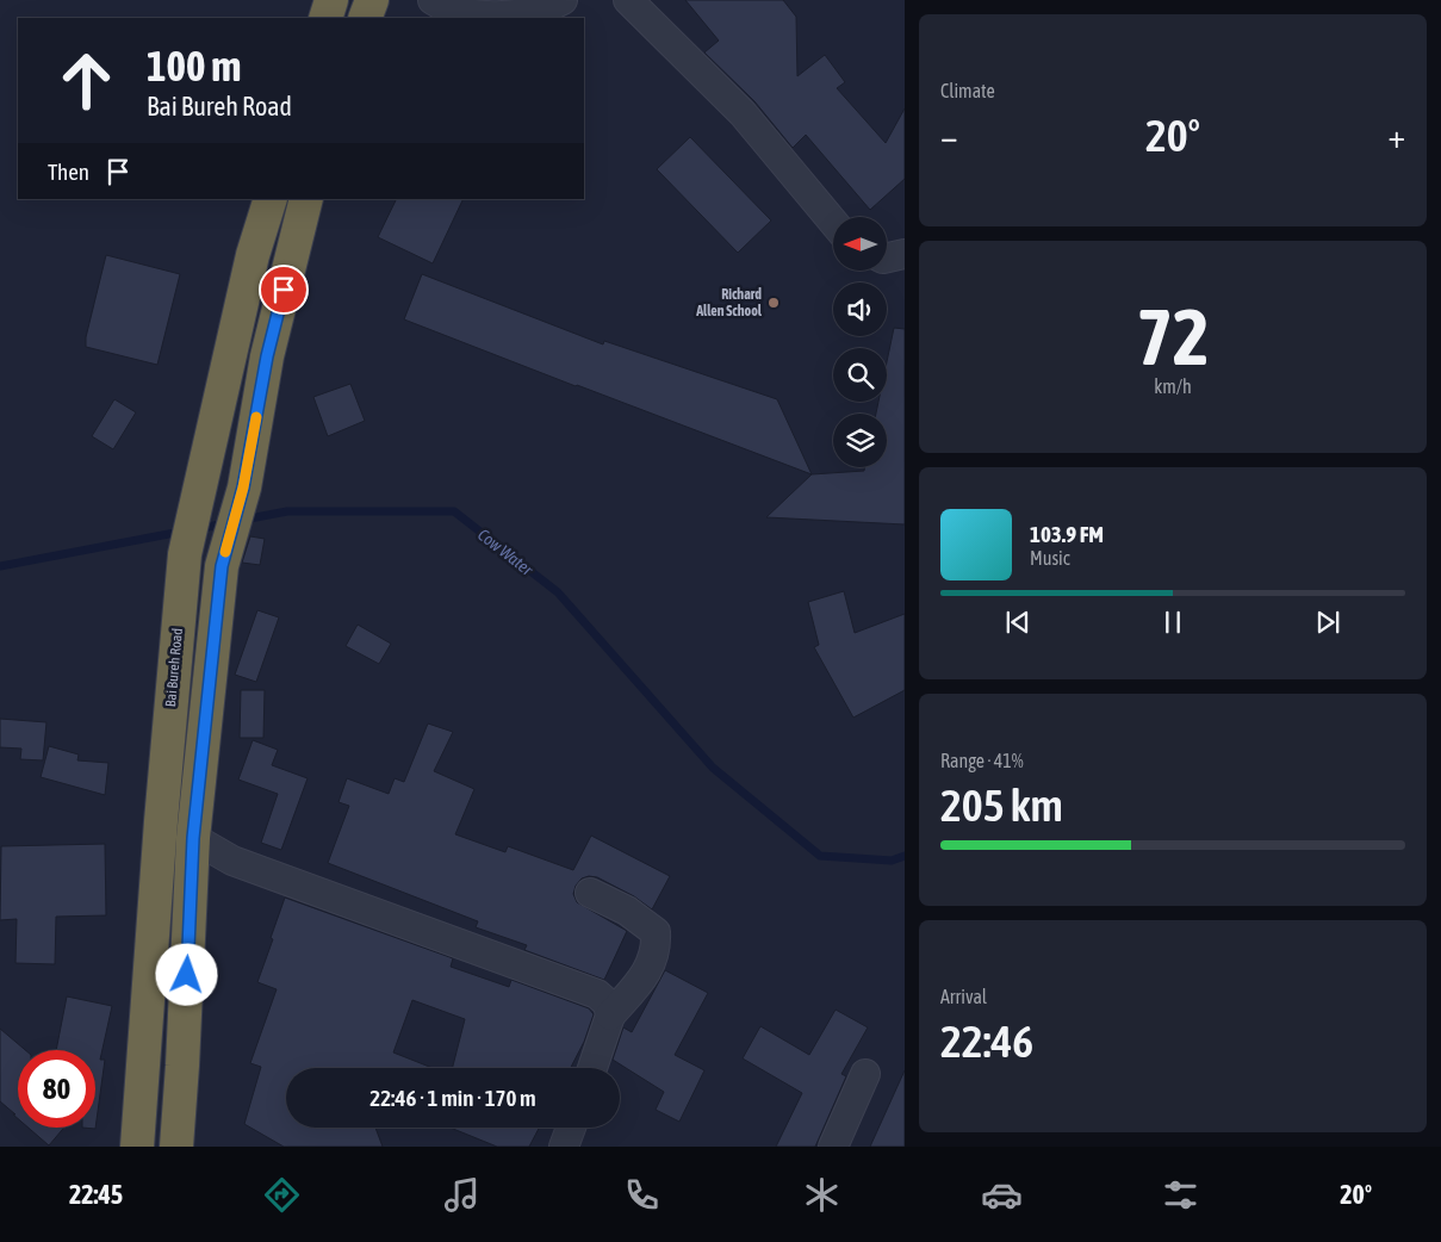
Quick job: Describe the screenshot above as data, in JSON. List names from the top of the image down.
{
  "streets": {
    "highway": ["Bai Bureh Road"]
  },
  "water": ["Cow Water"],
  "places": ["Richard Allen School"],
  "north": "left",
  "page": {
    "tile": [
      "Climate",
      ["72", "km/h"],
      ["Range · 41%", "205 km"],
      ["Arrival", "22:46"]
    ],
    "turn": ["100 m", "Bai Bureh Road"],
    "heat": ["−", "20°", "+"],
    "then": "Then",
    "song": ["103.9 FM", "Music"],
    "limit": "80",
    "trip": "22:46 · 1 min · 170 m",
    "tabs": ["22:45", "20°"]
  }
}
